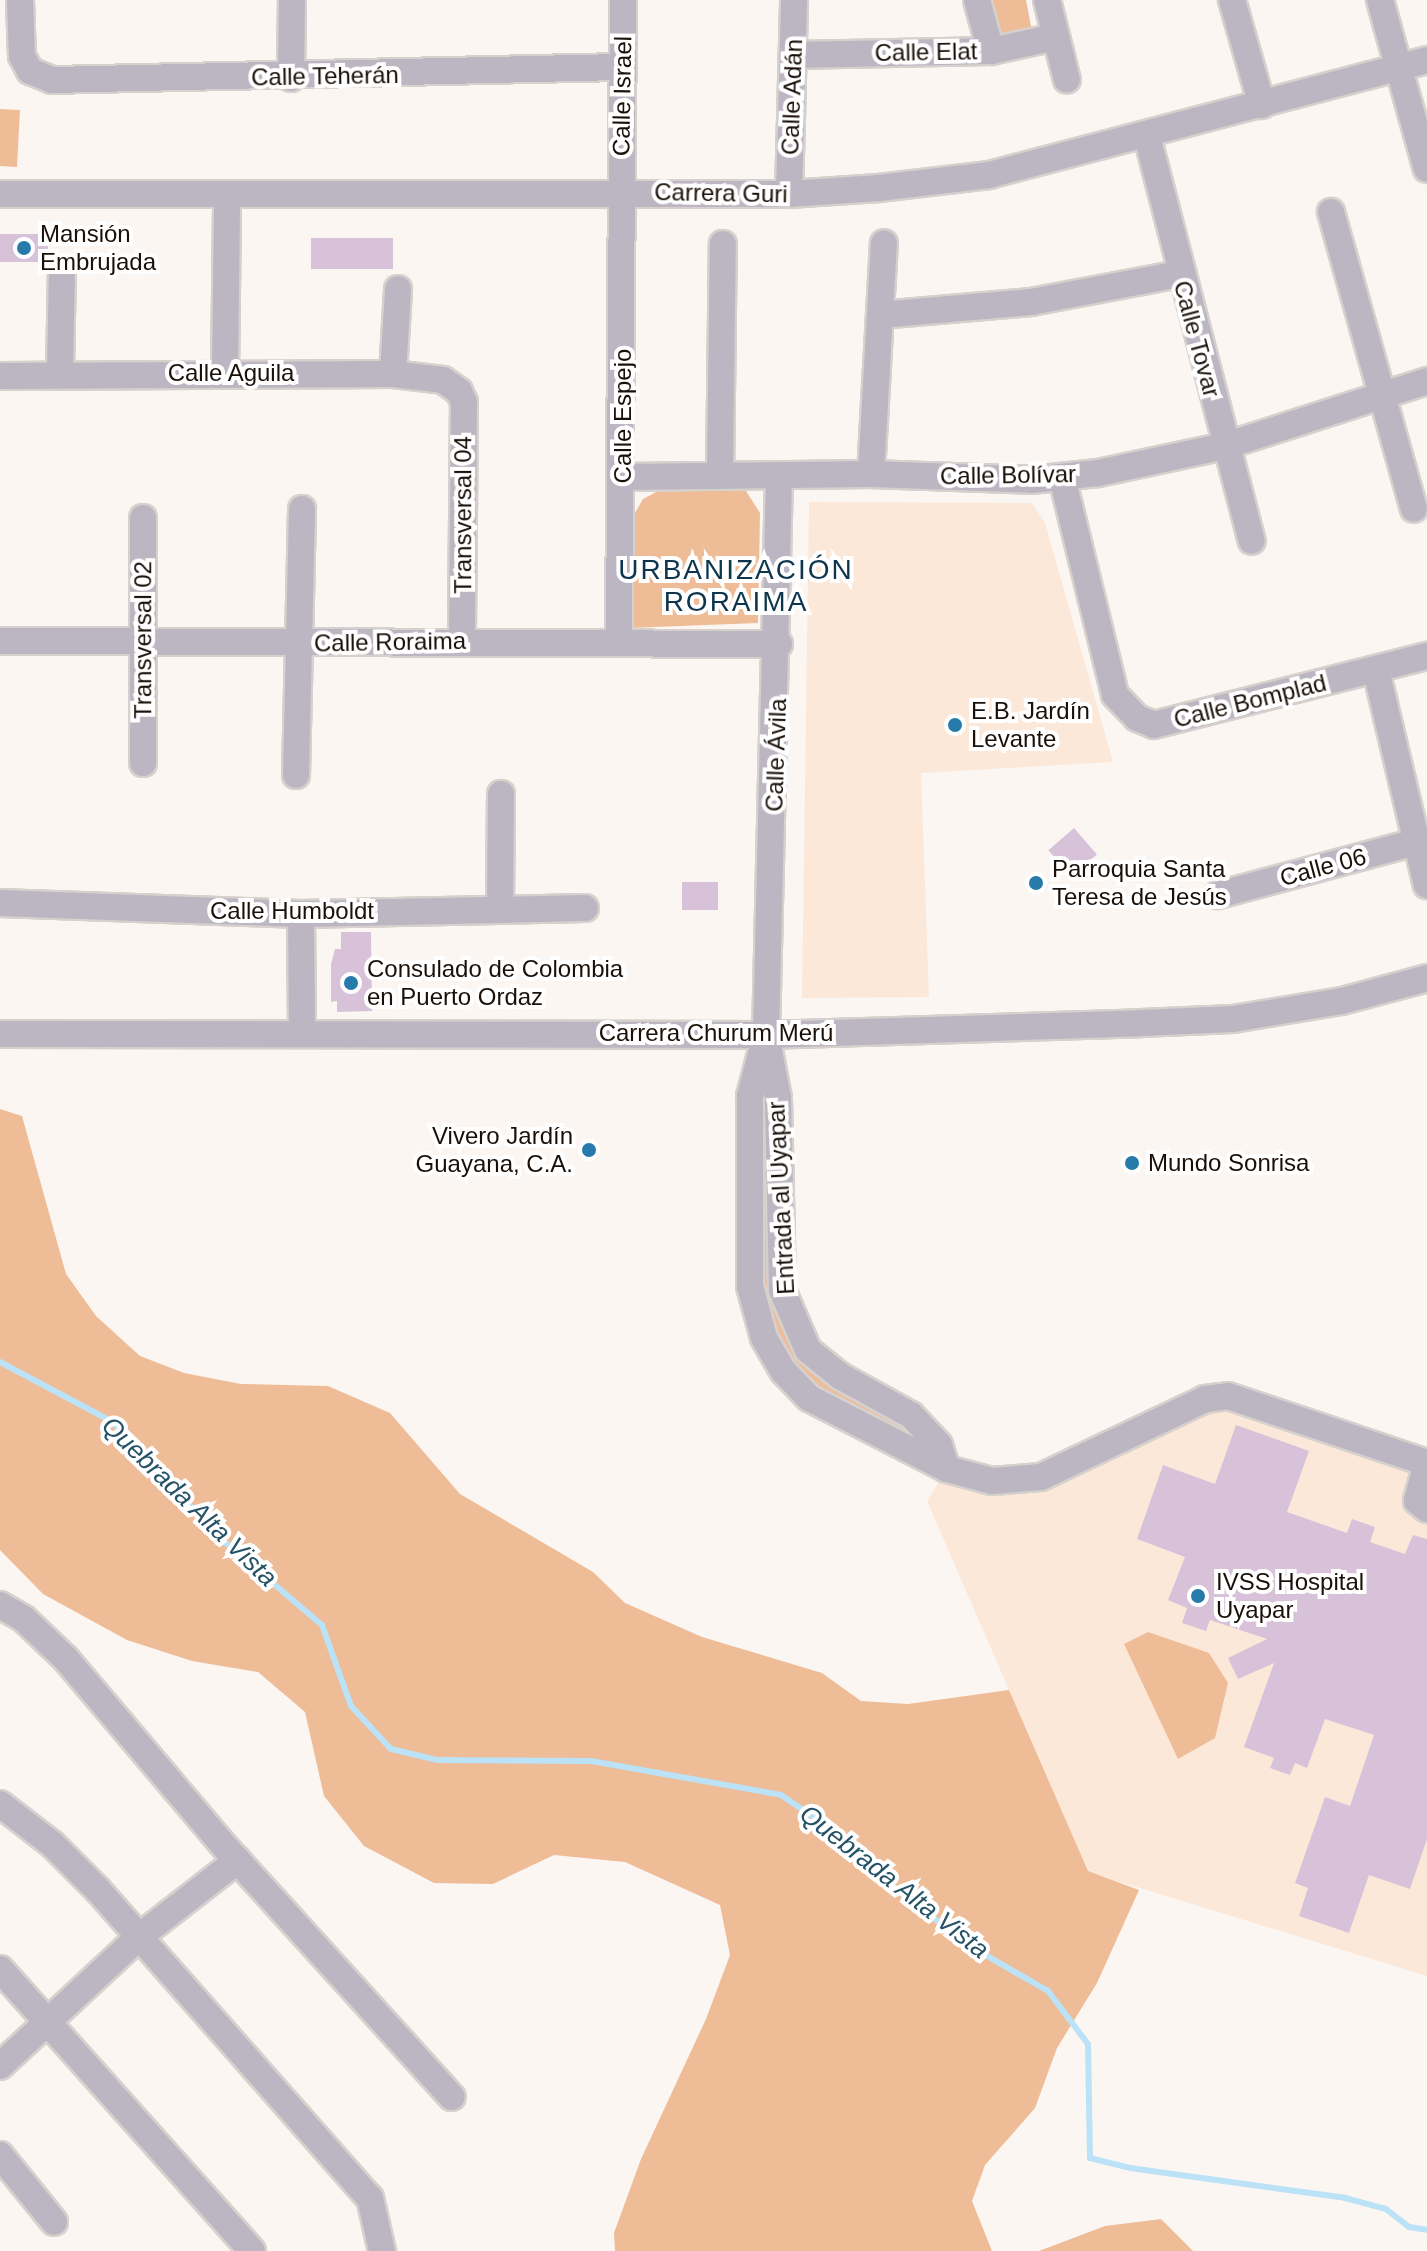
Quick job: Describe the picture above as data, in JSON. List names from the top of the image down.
{
  "streets": {
    "street": [
      "Calle Elat",
      "Calle Teherán",
      "Calle Israel",
      "Calle Adán",
      "Carrera Guri",
      "Calle Tovar",
      "Calle Aguila",
      "Calle Espejo",
      "Calle Bolívar",
      "Transversal 04",
      "Transversal 02",
      "Calle Roraima",
      "Calle Bomplad",
      "Calle Ávila",
      "Calle 06",
      "Calle Humboldt",
      "Carrera Churum Merú",
      "Entrada al Uyapar"
    ]
  },
  "crossings": [
    ["Calle Elat", "Calle Adán"],
    ["Calle Teherán", "Calle Israel"],
    ["Calle Israel", "Carrera Guri"],
    ["Calle Israel", "Calle Espejo"],
    ["Calle Adán", "Carrera Guri"],
    ["Carrera Guri", "Calle Tovar"],
    ["Carrera Guri", "Calle Espejo"],
    ["Calle Tovar", "Calle Bolívar"],
    ["Calle Aguila", "Transversal 04"],
    ["Calle Espejo", "Calle Bolívar"],
    ["Calle Espejo", "Calle Roraima"],
    ["Calle Bolívar", "Calle Bomplad"],
    ["Calle Bolívar", "Calle Ávila"],
    ["Transversal 04", "Calle Roraima"],
    ["Transversal 02", "Calle Roraima"],
    ["Calle Roraima", "Calle Ávila"],
    ["Calle Ávila", "Carrera Churum Merú"],
    ["Calle Ávila", "Entrada al Uyapar"],
    ["Carrera Churum Merú", "Entrada al Uyapar"]
  ],
  "districts": ["URBANIZACIÓN RORAIMA"],
  "water": ["Quebrada Alta Vista"],
  "places": [
    "Mansión Embrujada",
    "E.B. Jardín Levante",
    "Parroquia Santa Teresa de Jesús",
    "Consulado de Colombia en Puerto Ordaz",
    "Vivero Jardín Guayana, C.A.",
    "Mundo Sonrisa",
    "IVSS Hospital Uyapar"
  ]
}
